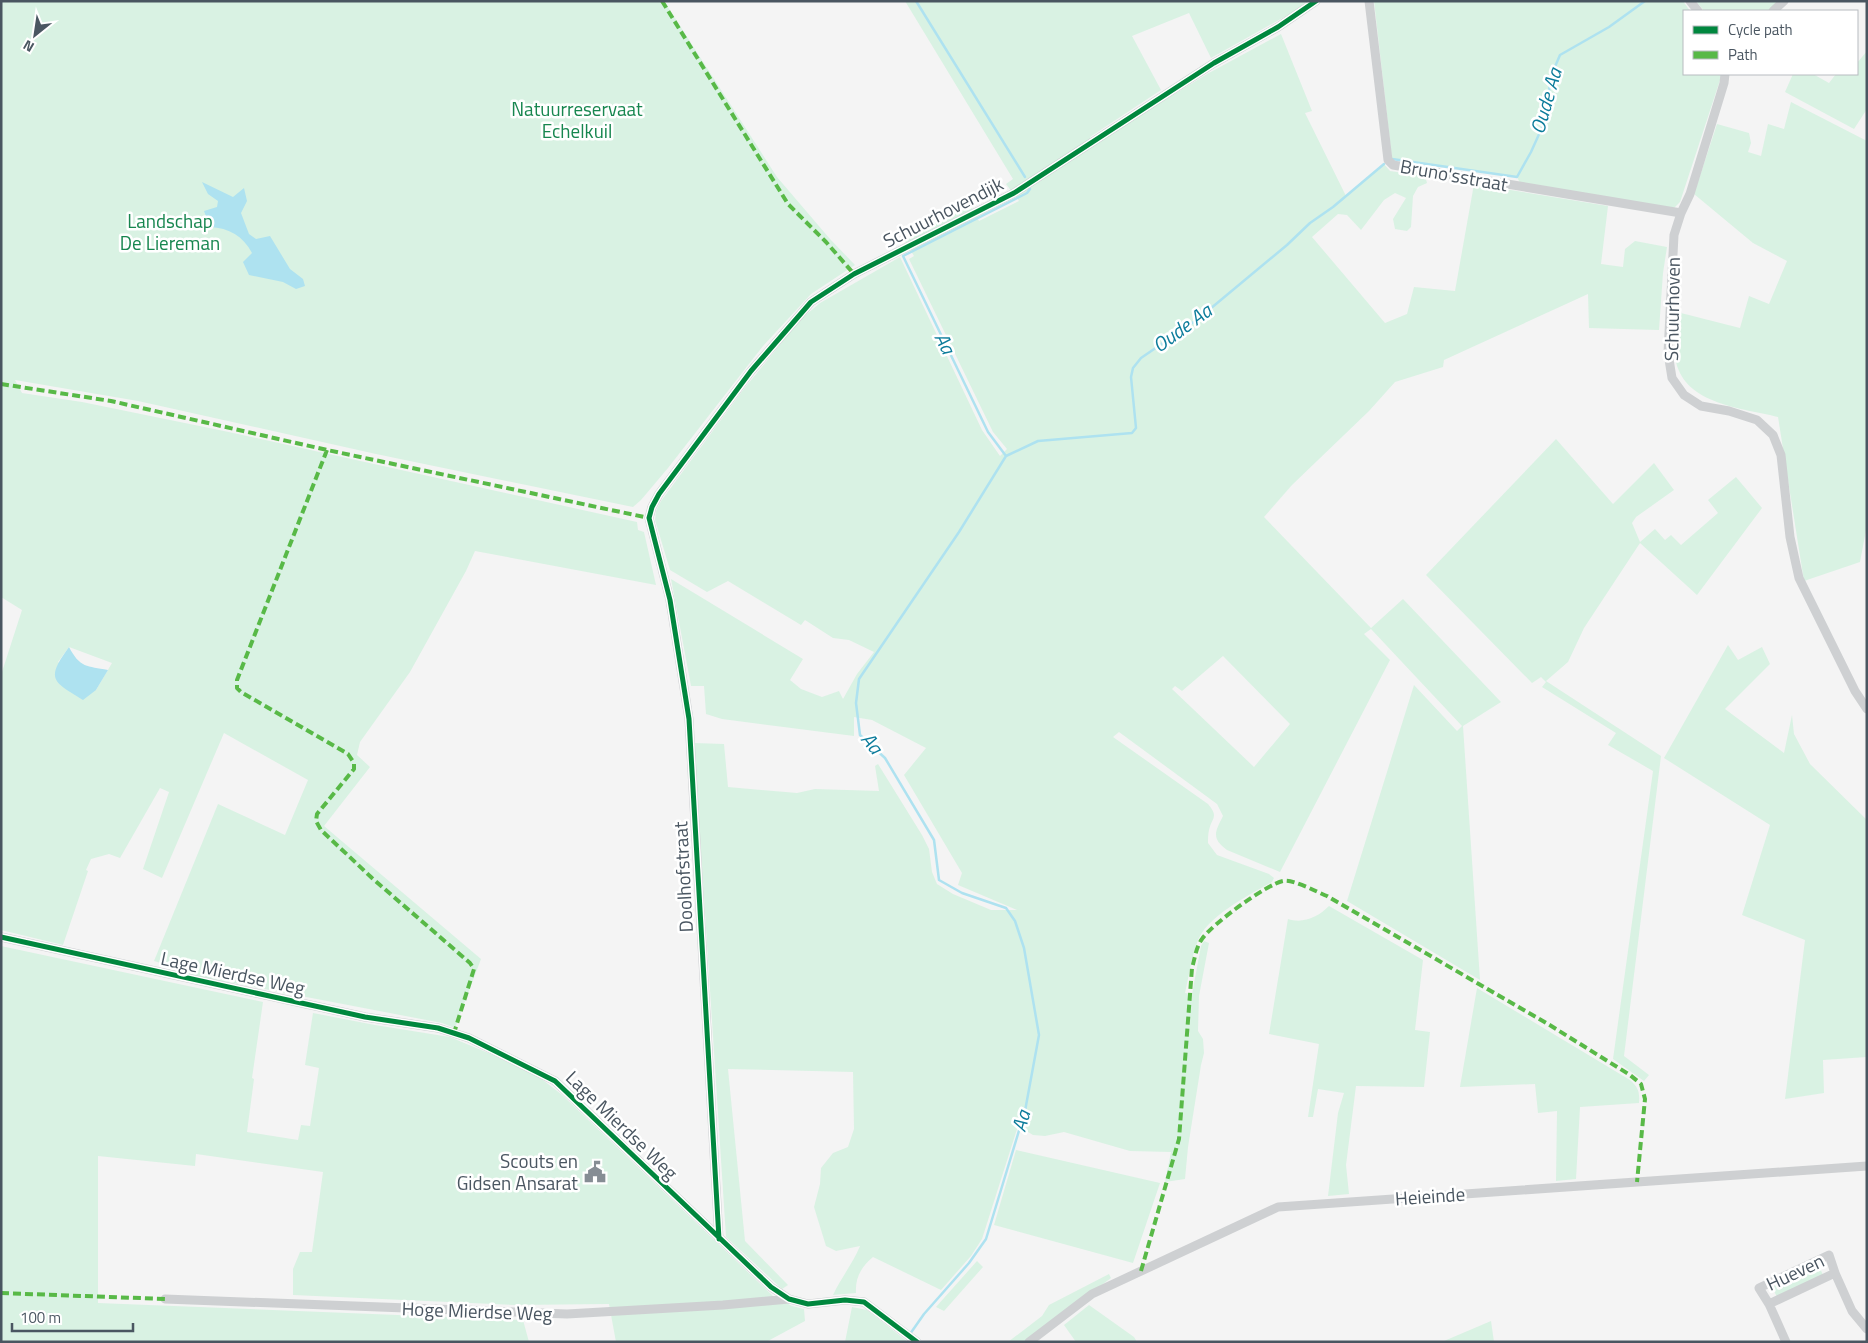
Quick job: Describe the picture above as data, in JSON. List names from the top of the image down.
{
  "streets": {
    "street": [
      "Bruno'sstraat",
      "Schuurhovendijk",
      "Schuurhoven",
      "Doolhofstraat",
      "Lage Mierdse Weg",
      "Heieinde",
      "Hueven",
      "Hoge Mierdse Weg"
    ]
  },
  "crossings": [
    ["Bruno'sstraat", "Schuurhoven"],
    ["Schuurhovendijk", "Doolhofstraat"],
    ["Doolhofstraat", "Lage Mierdse Weg"],
    ["Lage Mierdse Weg", "Hoge Mierdse Weg"]
  ],
  "water": ["Oude Aa", "Aa"],
  "parks": ["Natuurreservaat Echelkuil", "Landschap De Liereman"],
  "places": {
    "public building": ["Scouts en Gidsen Ansarat"]
  },
  "legend": ["Cycle path", "Path"],
  "scale_bar": "100 m",
  "north": "bottom left"
}
